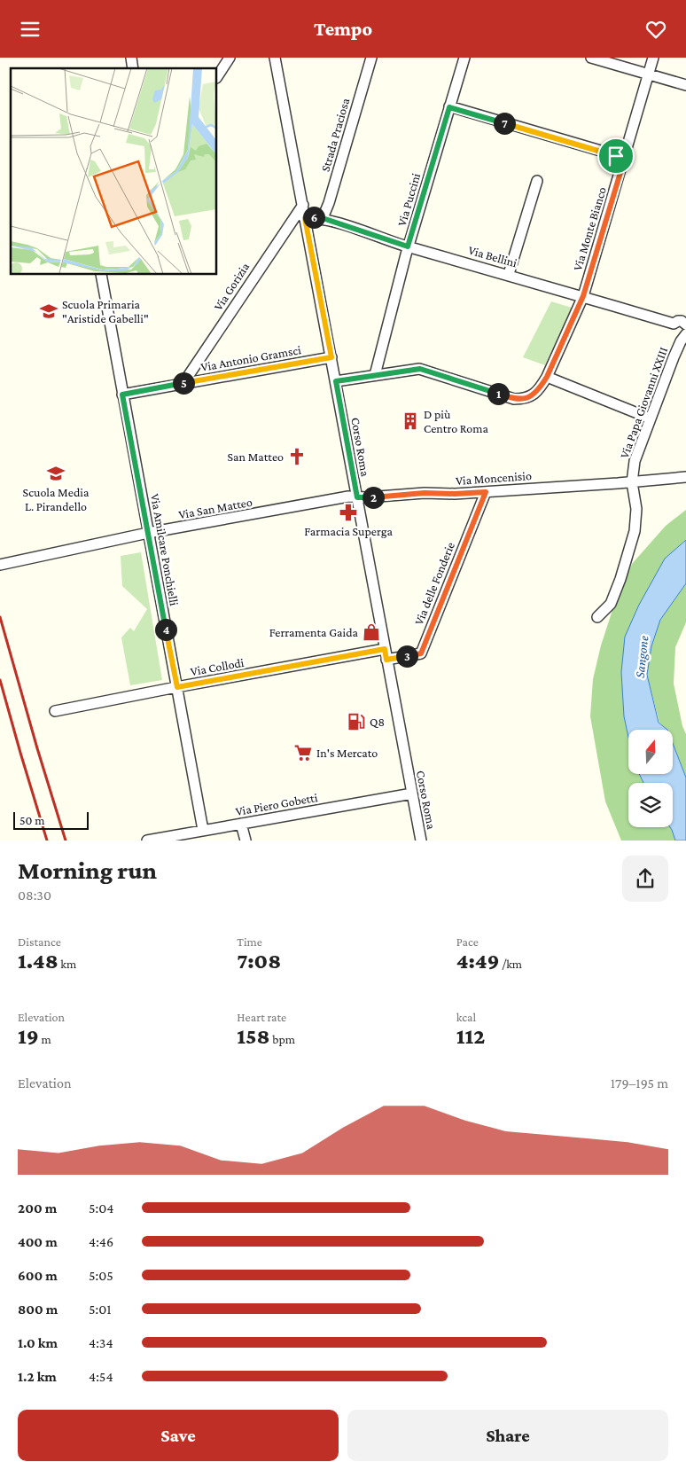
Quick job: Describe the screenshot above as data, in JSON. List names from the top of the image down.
{
  "streets": {
    "street": [
      "Strada Praciosa",
      "Via Puccini",
      "Via Monte Bianco",
      "Via Bellini",
      "Via Gorizia",
      "Via Antonio Gramsci",
      "Via Papa Giovanni XXIII",
      "Corso Roma",
      "Via Moncenisio",
      "Via San Matteo",
      "Via Amilcare Ponchielli",
      "Via delle Fonderie",
      "Via Collodi",
      "Via Piero Gobetti"
    ]
  },
  "crossings": [
    ["Strada Praciosa", "Via Bellini"],
    ["Via Puccini", "Via Monte Bianco"],
    ["Via Puccini", "Via Bellini"],
    ["Via Monte Bianco", "Via Bellini"],
    ["Via Monte Bianco", "Corso Roma"],
    ["Via Bellini", "Corso Roma"],
    ["Via Gorizia", "Via Antonio Gramsci"],
    ["Via Gorizia", "Corso Roma"],
    ["Via Antonio Gramsci", "Corso Roma"],
    ["Via Antonio Gramsci", "Via Amilcare Ponchielli"],
    ["Via Papa Giovanni XXIII", "Via Moncenisio"],
    ["Corso Roma", "Via Moncenisio"],
    ["Corso Roma", "Via San Matteo"],
    ["Corso Roma", "Via delle Fonderie"],
    ["Corso Roma", "Via Collodi"],
    ["Corso Roma", "Via Piero Gobetti"],
    ["Via Moncenisio", "Via San Matteo"],
    ["Via Moncenisio", "Via delle Fonderie"],
    ["Via San Matteo", "Via Amilcare Ponchielli"],
    ["Via Amilcare Ponchielli", "Via Collodi"],
    ["Via Amilcare Ponchielli", "Via Piero Gobetti"]
  ],
  "water": ["Sangone"],
  "places": {
    "school or university": ["Scuola Primaria \"Aristide Gabelli\"", "Scuola Media L. Pirandello"],
    "building": ["D più Centro Roma"],
    "church": ["San Matteo"],
    "pharmacy": ["Farmacia Superga"],
    "shop": ["Ferramenta Gaida"],
    "fuel station": ["Q8"],
    "supermarket": ["In's Mercato"]
  },
  "scale_bar": "50 m",
  "north": "top",
  "page": {
    "header": "Tempo",
    "pins": [
      "7",
      "6",
      "5",
      "1",
      "2",
      "4",
      "3"
    ],
    "scale": "50 m",
    "heading": ["Morning run", "08:30"],
    "stats": [
      ["Distance", "1.48 km"],
      ["Time", "7:08"],
      ["Pace", "4:49 /km"],
      ["Elevation", "19 m"],
      ["Heart rate", "158 bpm"],
      ["kcal", "112"]
    ],
    "chart": ["Elevation", "179–195 m"],
    "list": [
      {
        "name": "200 m",
        "note": "5:04"
      },
      {
        "name": "400 m",
        "note": "4:46"
      },
      {
        "name": "600 m",
        "note": "5:05"
      },
      {
        "name": "800 m",
        "note": "5:01"
      },
      {
        "name": "1.0 km",
        "note": "4:34"
      },
      {
        "name": "1.2 km",
        "note": "4:54"
      }
    ],
    "buttons": ["Save", "Share"]
  }
}
